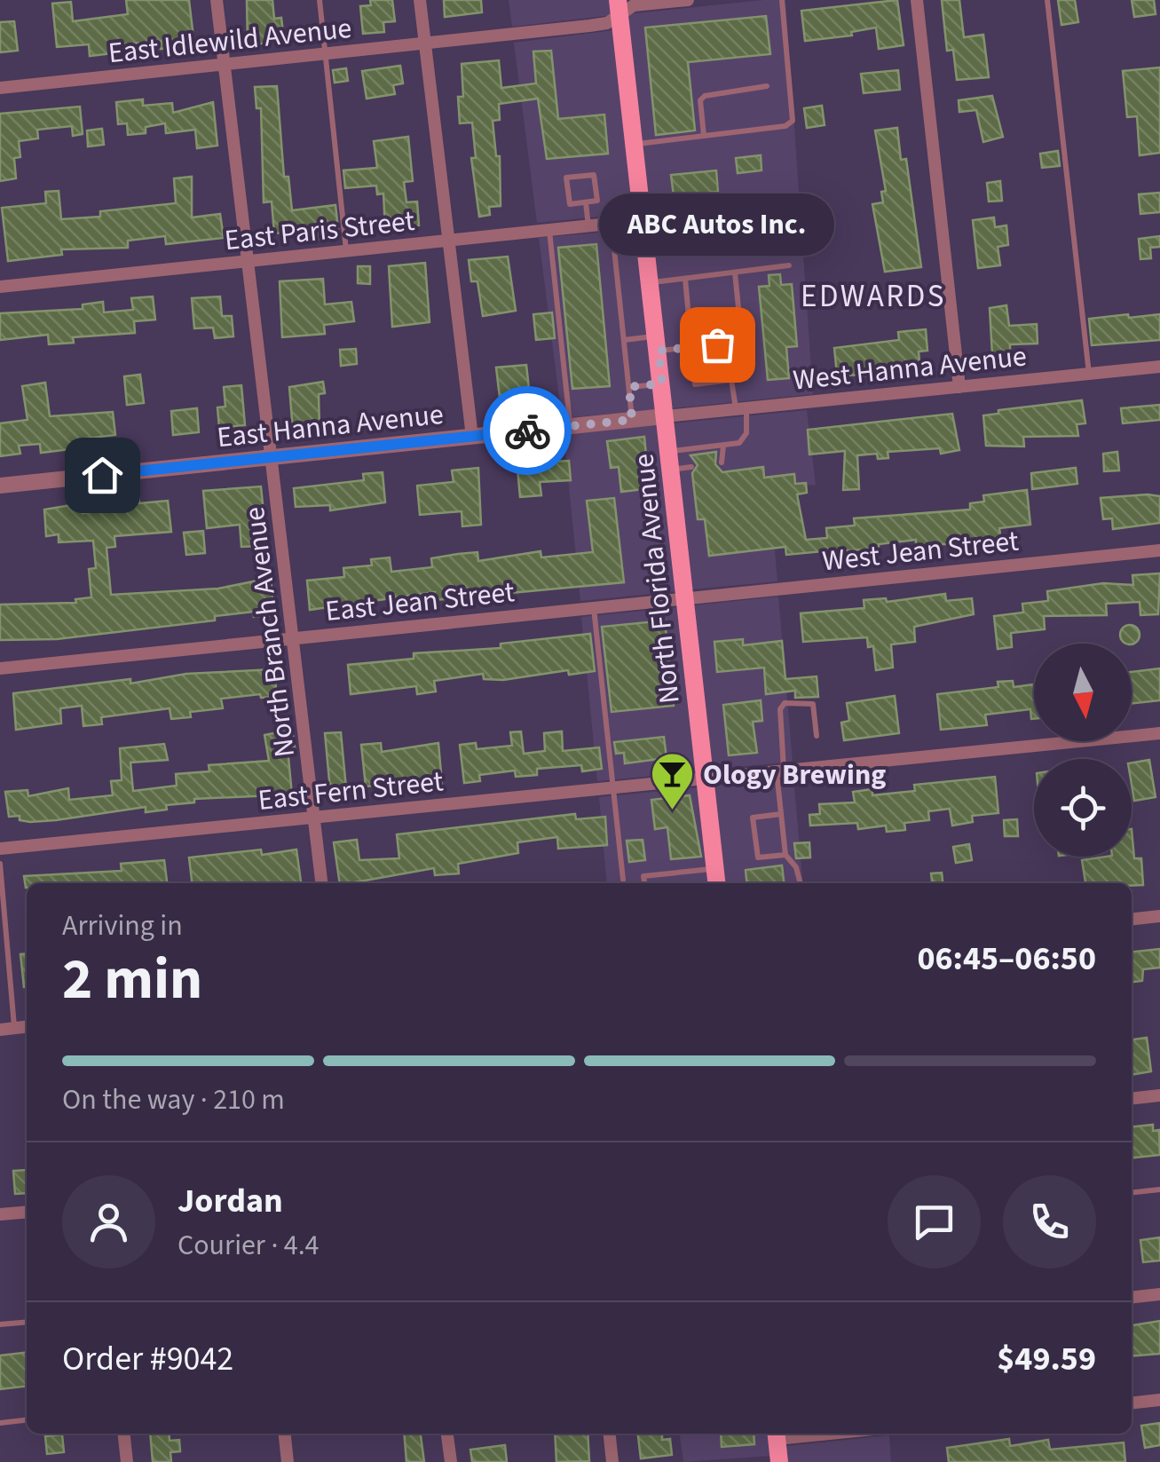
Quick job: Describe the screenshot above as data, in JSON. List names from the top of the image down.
{
  "streets": {
    "main road": ["North Florida Avenue"],
    "street": [
      "East Idlewild Avenue",
      "East Paris Street",
      "West Hanna Avenue",
      "East Hanna Avenue",
      "West Jean Street",
      "East Jean Street",
      "North Branch Avenue",
      "East Fern Street"
    ]
  },
  "crossings": [
    ["East Idlewild Avenue", "North Florida Avenue"],
    ["East Idlewild Avenue", "North Branch Avenue"],
    ["East Paris Street", "North Florida Avenue"],
    ["East Paris Street", "North Branch Avenue"],
    ["West Hanna Avenue", "East Hanna Avenue"],
    ["West Hanna Avenue", "North Florida Avenue"],
    ["East Hanna Avenue", "North Florida Avenue"],
    ["East Hanna Avenue", "North Branch Avenue"],
    ["West Jean Street", "North Florida Avenue"],
    ["West Jean Street", "East Jean Street"],
    ["North Florida Avenue", "East Jean Street"],
    ["North Florida Avenue", "East Fern Street"],
    ["East Jean Street", "North Branch Avenue"],
    ["North Branch Avenue", "East Fern Street"]
  ],
  "districts": ["EDWARDS"],
  "places": {
    "other": ["ABC Autos Inc."],
    "bar": ["Ology Brewing"]
  },
  "north": "bottom",
  "page": {
    "bubble": "ABC Autos Inc.",
    "heading": ["2 min", "Arriving in", "06:45–06:50"],
    "panel": [
      "Jordan",
      "Courier · 4.4",
      "Order #9042",
      "$49.59"
    ],
    "bar": "On the way · 210 m"
  }
}
